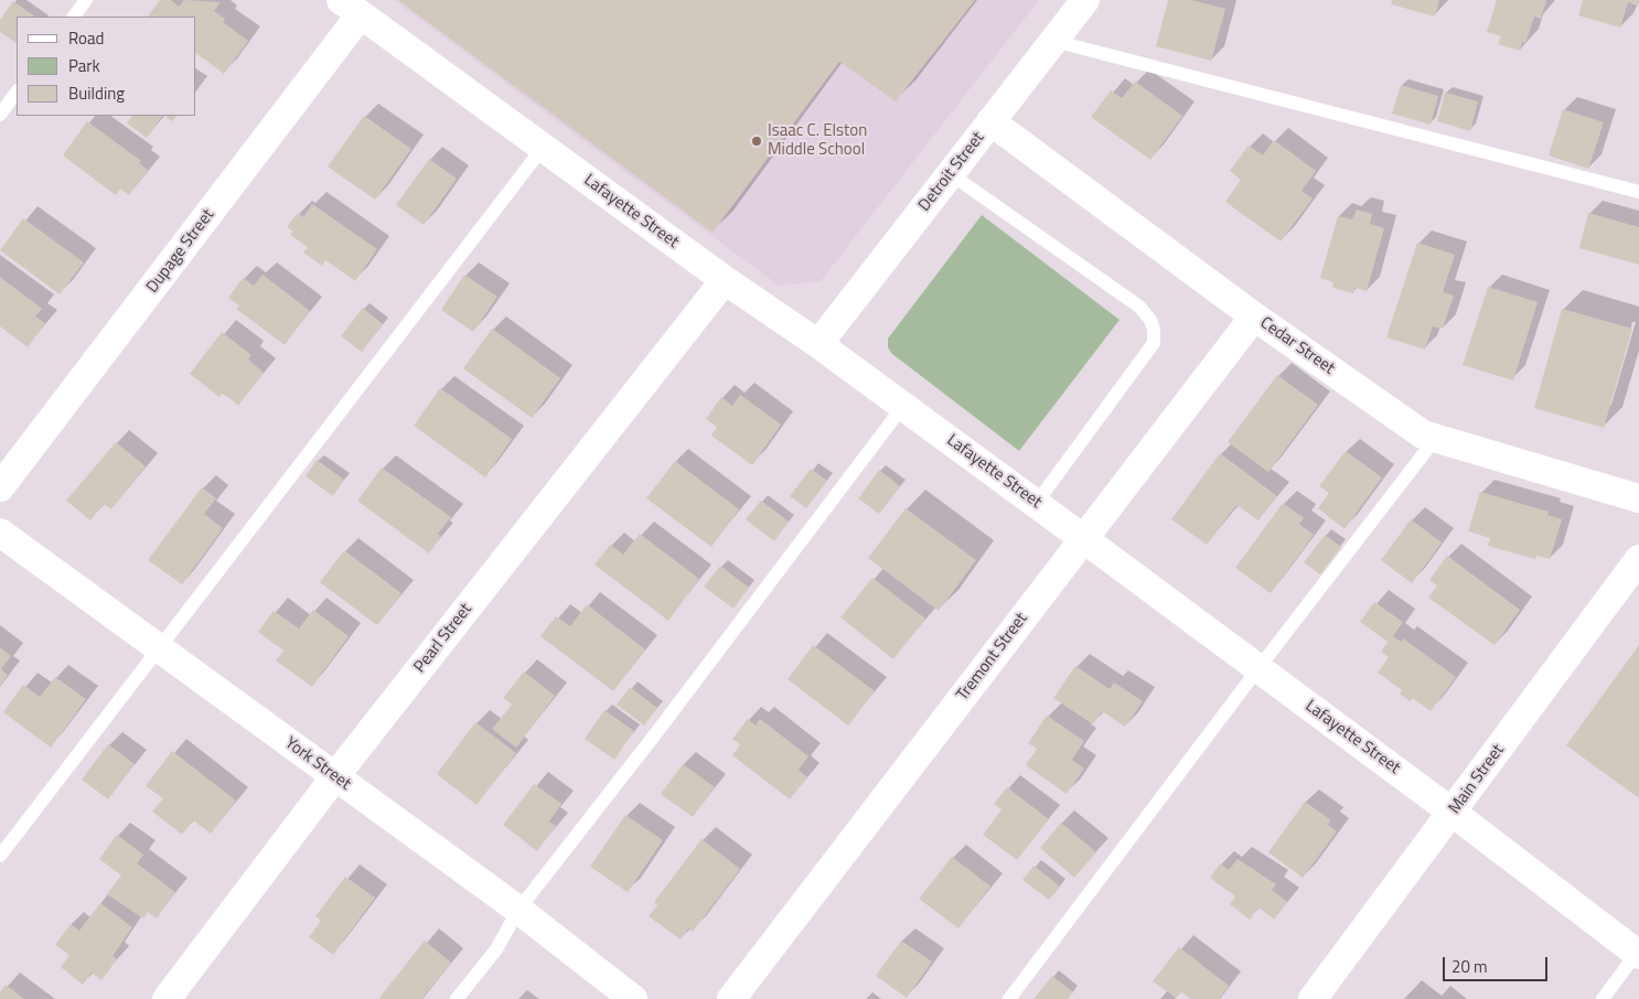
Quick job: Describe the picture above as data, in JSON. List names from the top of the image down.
{
  "streets": {
    "street": [
      "Detroit Street",
      "Lafayette Street",
      "Dupage Street",
      "Cedar Street",
      "Pearl Street",
      "Tremont Street",
      "York Street",
      "Main Street"
    ]
  },
  "crossings": [
    ["Detroit Street", "Lafayette Street"],
    ["Detroit Street", "Cedar Street"],
    ["Lafayette Street", "Dupage Street"],
    ["Lafayette Street", "Pearl Street"],
    ["Lafayette Street", "Tremont Street"],
    ["Lafayette Street", "Main Street"],
    ["Cedar Street", "Tremont Street"],
    ["Pearl Street", "York Street"]
  ],
  "places": ["Isaac C. Elston Middle School"],
  "legend": ["Road", "Park", "Building"],
  "scale_bar": "20 m"
}
